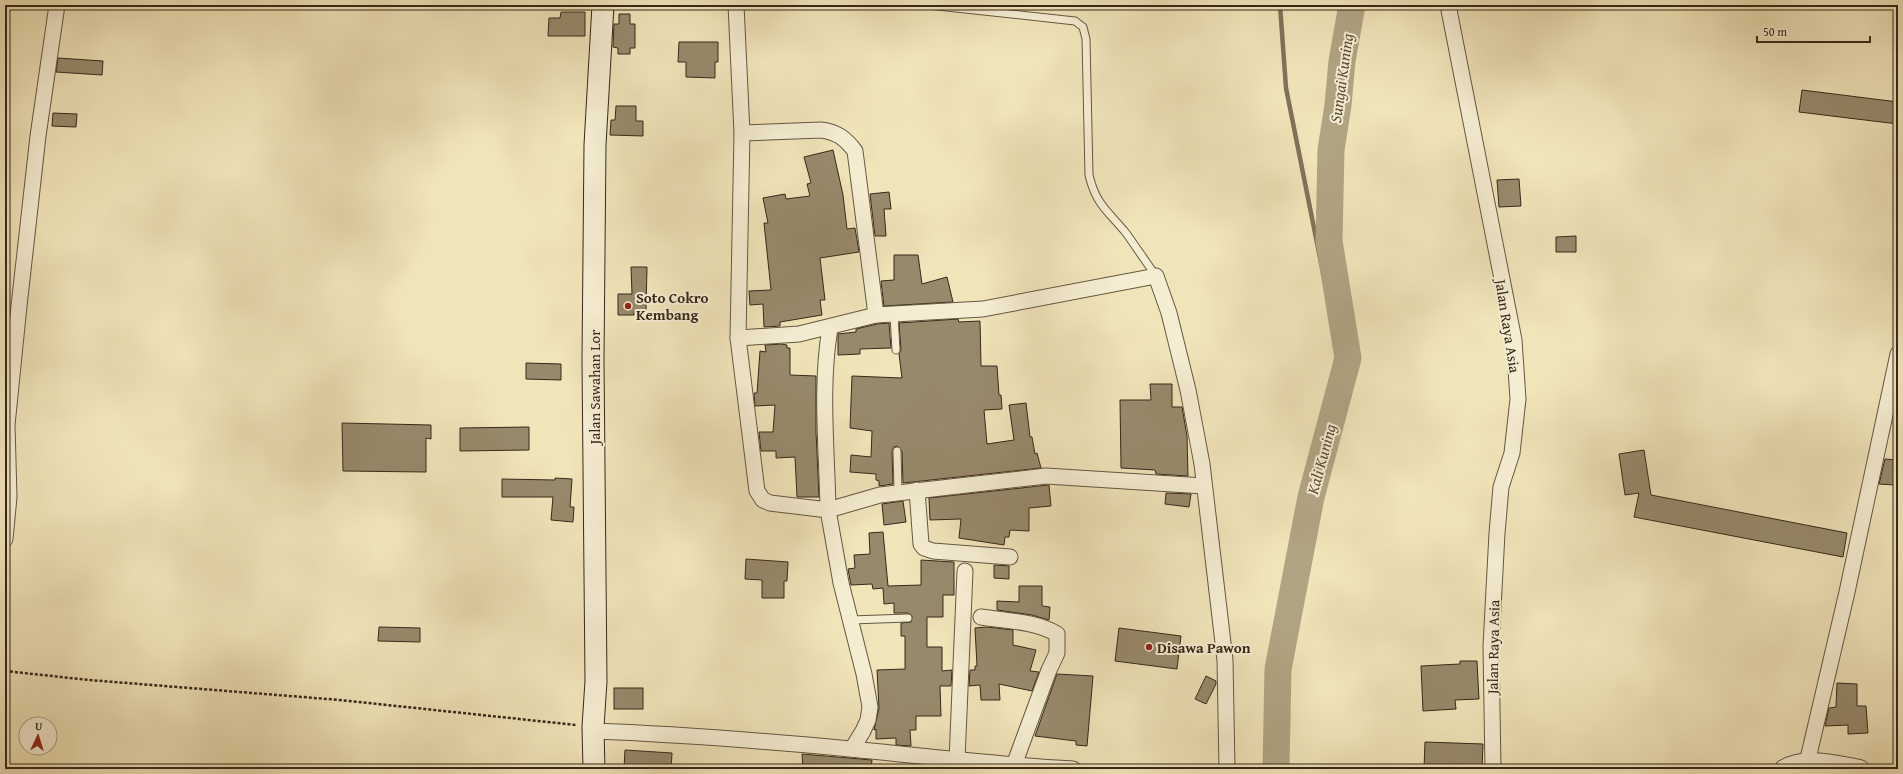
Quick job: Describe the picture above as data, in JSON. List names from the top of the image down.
{
  "streets": {
    "main road": ["Jalan Sawahan Lor"],
    "street": ["Jalan Raya Asia"]
  },
  "water": ["Sungai Kuning", "Kali Kuning"],
  "places": ["Soto Cokro Kembang", "Disawa Pawon"],
  "scale_bar": "50 m",
  "north": "top"
}
